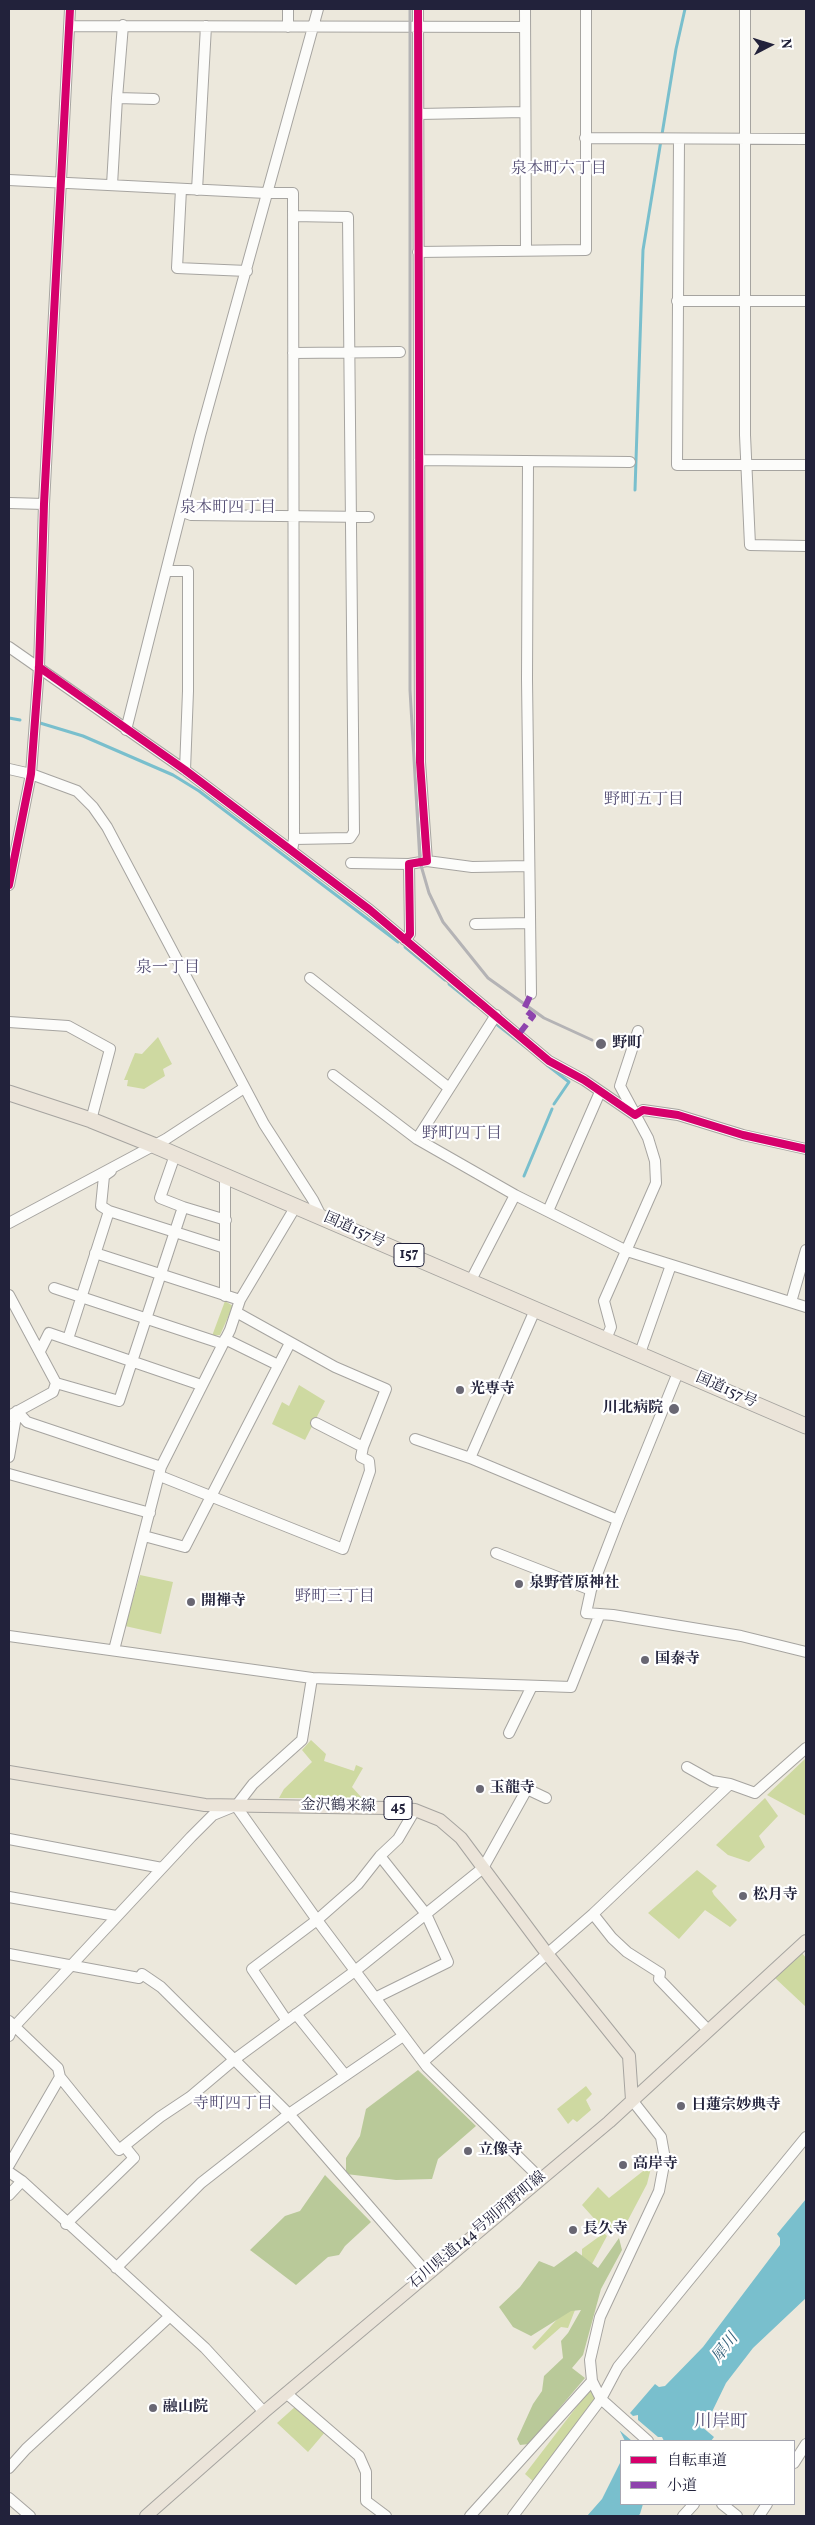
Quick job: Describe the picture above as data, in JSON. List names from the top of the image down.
{
  "streets": {
    "highway": ["国道157号", "157"],
    "main road": ["金沢鶴来線", "45", "石川県道144号別所野町線"]
  },
  "crossings": [
    ["金沢鶴来線", "石川県道144号別所野町線"]
  ],
  "districts": [
    "泉本町六丁目",
    "泉本町四丁目",
    "野町五丁目",
    "泉一丁目",
    "野町四丁目",
    "野町三丁目",
    "寺町四丁目",
    "川岸町"
  ],
  "water": ["犀川"],
  "places": [
    "野町",
    "光専寺",
    "川北病院",
    "泉野菅原神社",
    "開禅寺",
    "国泰寺",
    "玉龍寺",
    "松月寺",
    "日蓮宗妙典寺",
    "立像寺",
    "高岸寺",
    "長久寺",
    "融山院"
  ],
  "legend": ["自転車道", "小道"],
  "north": "right"
}
